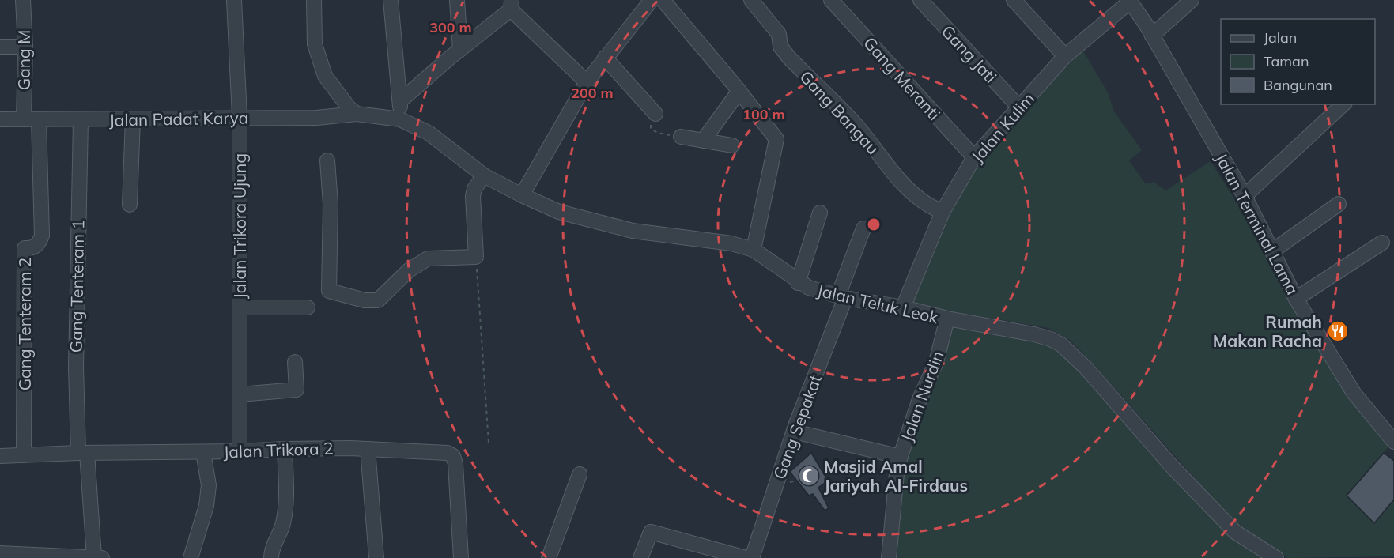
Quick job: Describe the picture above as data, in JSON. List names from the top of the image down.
{
  "streets": {
    "street": [
      "Gang Jati",
      "Gang M",
      "Gang Meranti",
      "Gang Bangau",
      "Jalan Padat Karya",
      "Jalan Kulim",
      "Jalan Terminal Lama",
      "Jalan Trikora Ujung",
      "Gang Tenteram 1",
      "Jalan Teluk Leok",
      "Gang Tenteram 2",
      "Jalan Nurdin",
      "Gang Sepakat",
      "Jalan Trikora 2"
    ]
  },
  "crossings": [
    ["Gang Jati", "Jalan Kulim"],
    ["Gang M", "Jalan Padat Karya"],
    ["Gang Meranti", "Jalan Kulim"],
    ["Gang Bangau", "Jalan Kulim"],
    ["Jalan Padat Karya", "Jalan Trikora Ujung"],
    ["Jalan Padat Karya", "Gang Tenteram 1"],
    ["Jalan Padat Karya", "Jalan Teluk Leok"],
    ["Jalan Padat Karya", "Gang Tenteram 2"],
    ["Jalan Kulim", "Jalan Terminal Lama"],
    ["Jalan Kulim", "Jalan Teluk Leok"],
    ["Jalan Trikora Ujung", "Jalan Trikora 2"],
    ["Gang Tenteram 1", "Jalan Trikora 2"],
    ["Jalan Teluk Leok", "Jalan Nurdin"],
    ["Jalan Teluk Leok", "Gang Sepakat"],
    ["Gang Tenteram 2", "Jalan Trikora 2"]
  ],
  "places": {
    "restaurant": ["Rumah Makan Racha"],
    "mosque": ["Masjid Amal Jariyah Al-Firdaus"]
  },
  "legend": ["Jalan", "Taman", "Bangunan"],
  "rings": ["300 m", "200 m", "100 m"]
}
